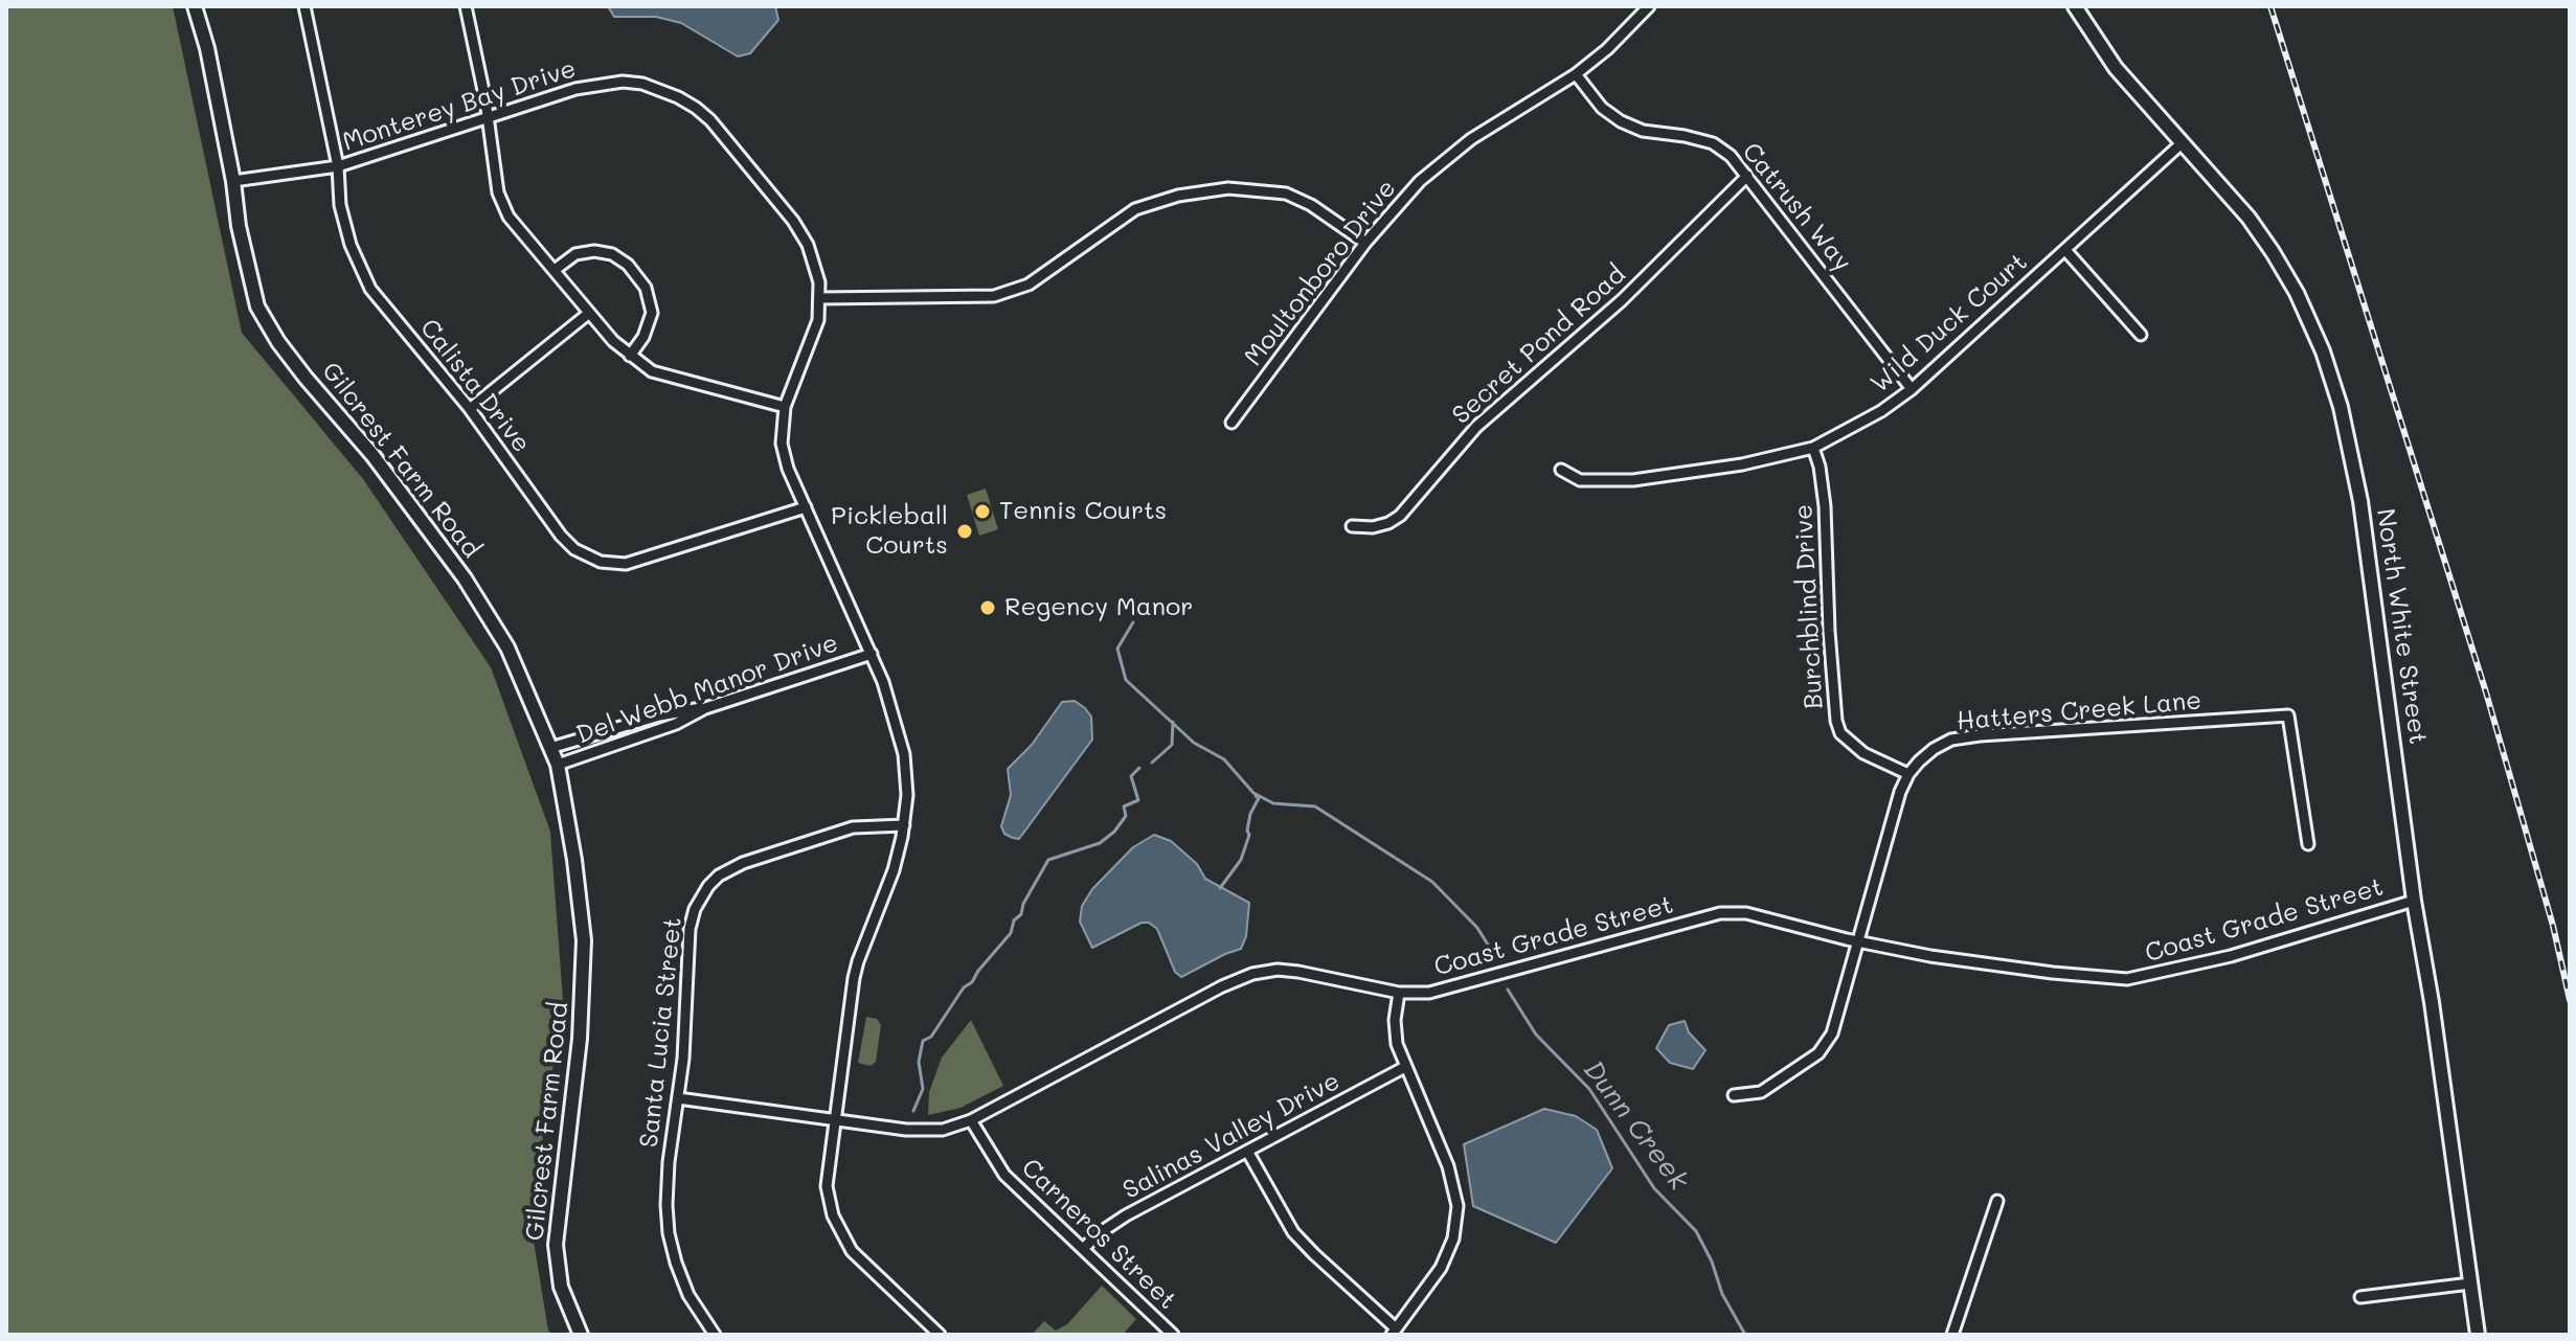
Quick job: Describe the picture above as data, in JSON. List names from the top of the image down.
{
  "streets": {
    "main road": ["Gilcrest Farm Road", "North White Street"],
    "street": [
      "Monterey Bay Drive",
      "Catrush Way",
      "Moultonboro Drive",
      "Wild Duck Court",
      "Secret Pond Road",
      "Calista Drive",
      "Burchblind Drive",
      "Del Webb Manor Drive",
      "Hatters Creek Lane",
      "Coast Grade Street",
      "Santa Lucia Street",
      "Salinas Valley Drive",
      "Carneros Street"
    ]
  },
  "crossings": [
    ["Monterey Bay Drive", "Calista Drive"],
    ["Monterey Bay Drive", "Gilcrest Farm Road"],
    ["Monterey Bay Drive", "Del Webb Manor Drive"],
    ["Monterey Bay Drive", "Coast Grade Street"],
    ["Monterey Bay Drive", "Santa Lucia Street"],
    ["Catrush Way", "Moultonboro Drive"],
    ["Catrush Way", "Wild Duck Court"],
    ["Catrush Way", "Secret Pond Road"],
    ["Wild Duck Court", "Burchblind Drive"],
    ["Wild Duck Court", "North White Street"],
    ["Gilcrest Farm Road", "Del Webb Manor Drive"],
    ["Burchblind Drive", "Hatters Creek Lane"],
    ["North White Street", "Coast Grade Street"],
    ["Hatters Creek Lane", "Coast Grade Street"],
    ["Coast Grade Street", "Santa Lucia Street"],
    ["Coast Grade Street", "Carneros Street"],
    ["Salinas Valley Drive", "Carneros Street"]
  ],
  "water": ["Dunn Creek"],
  "places": ["Tennis Courts", "Pickleball Courts", "Regency Manor"]
}
